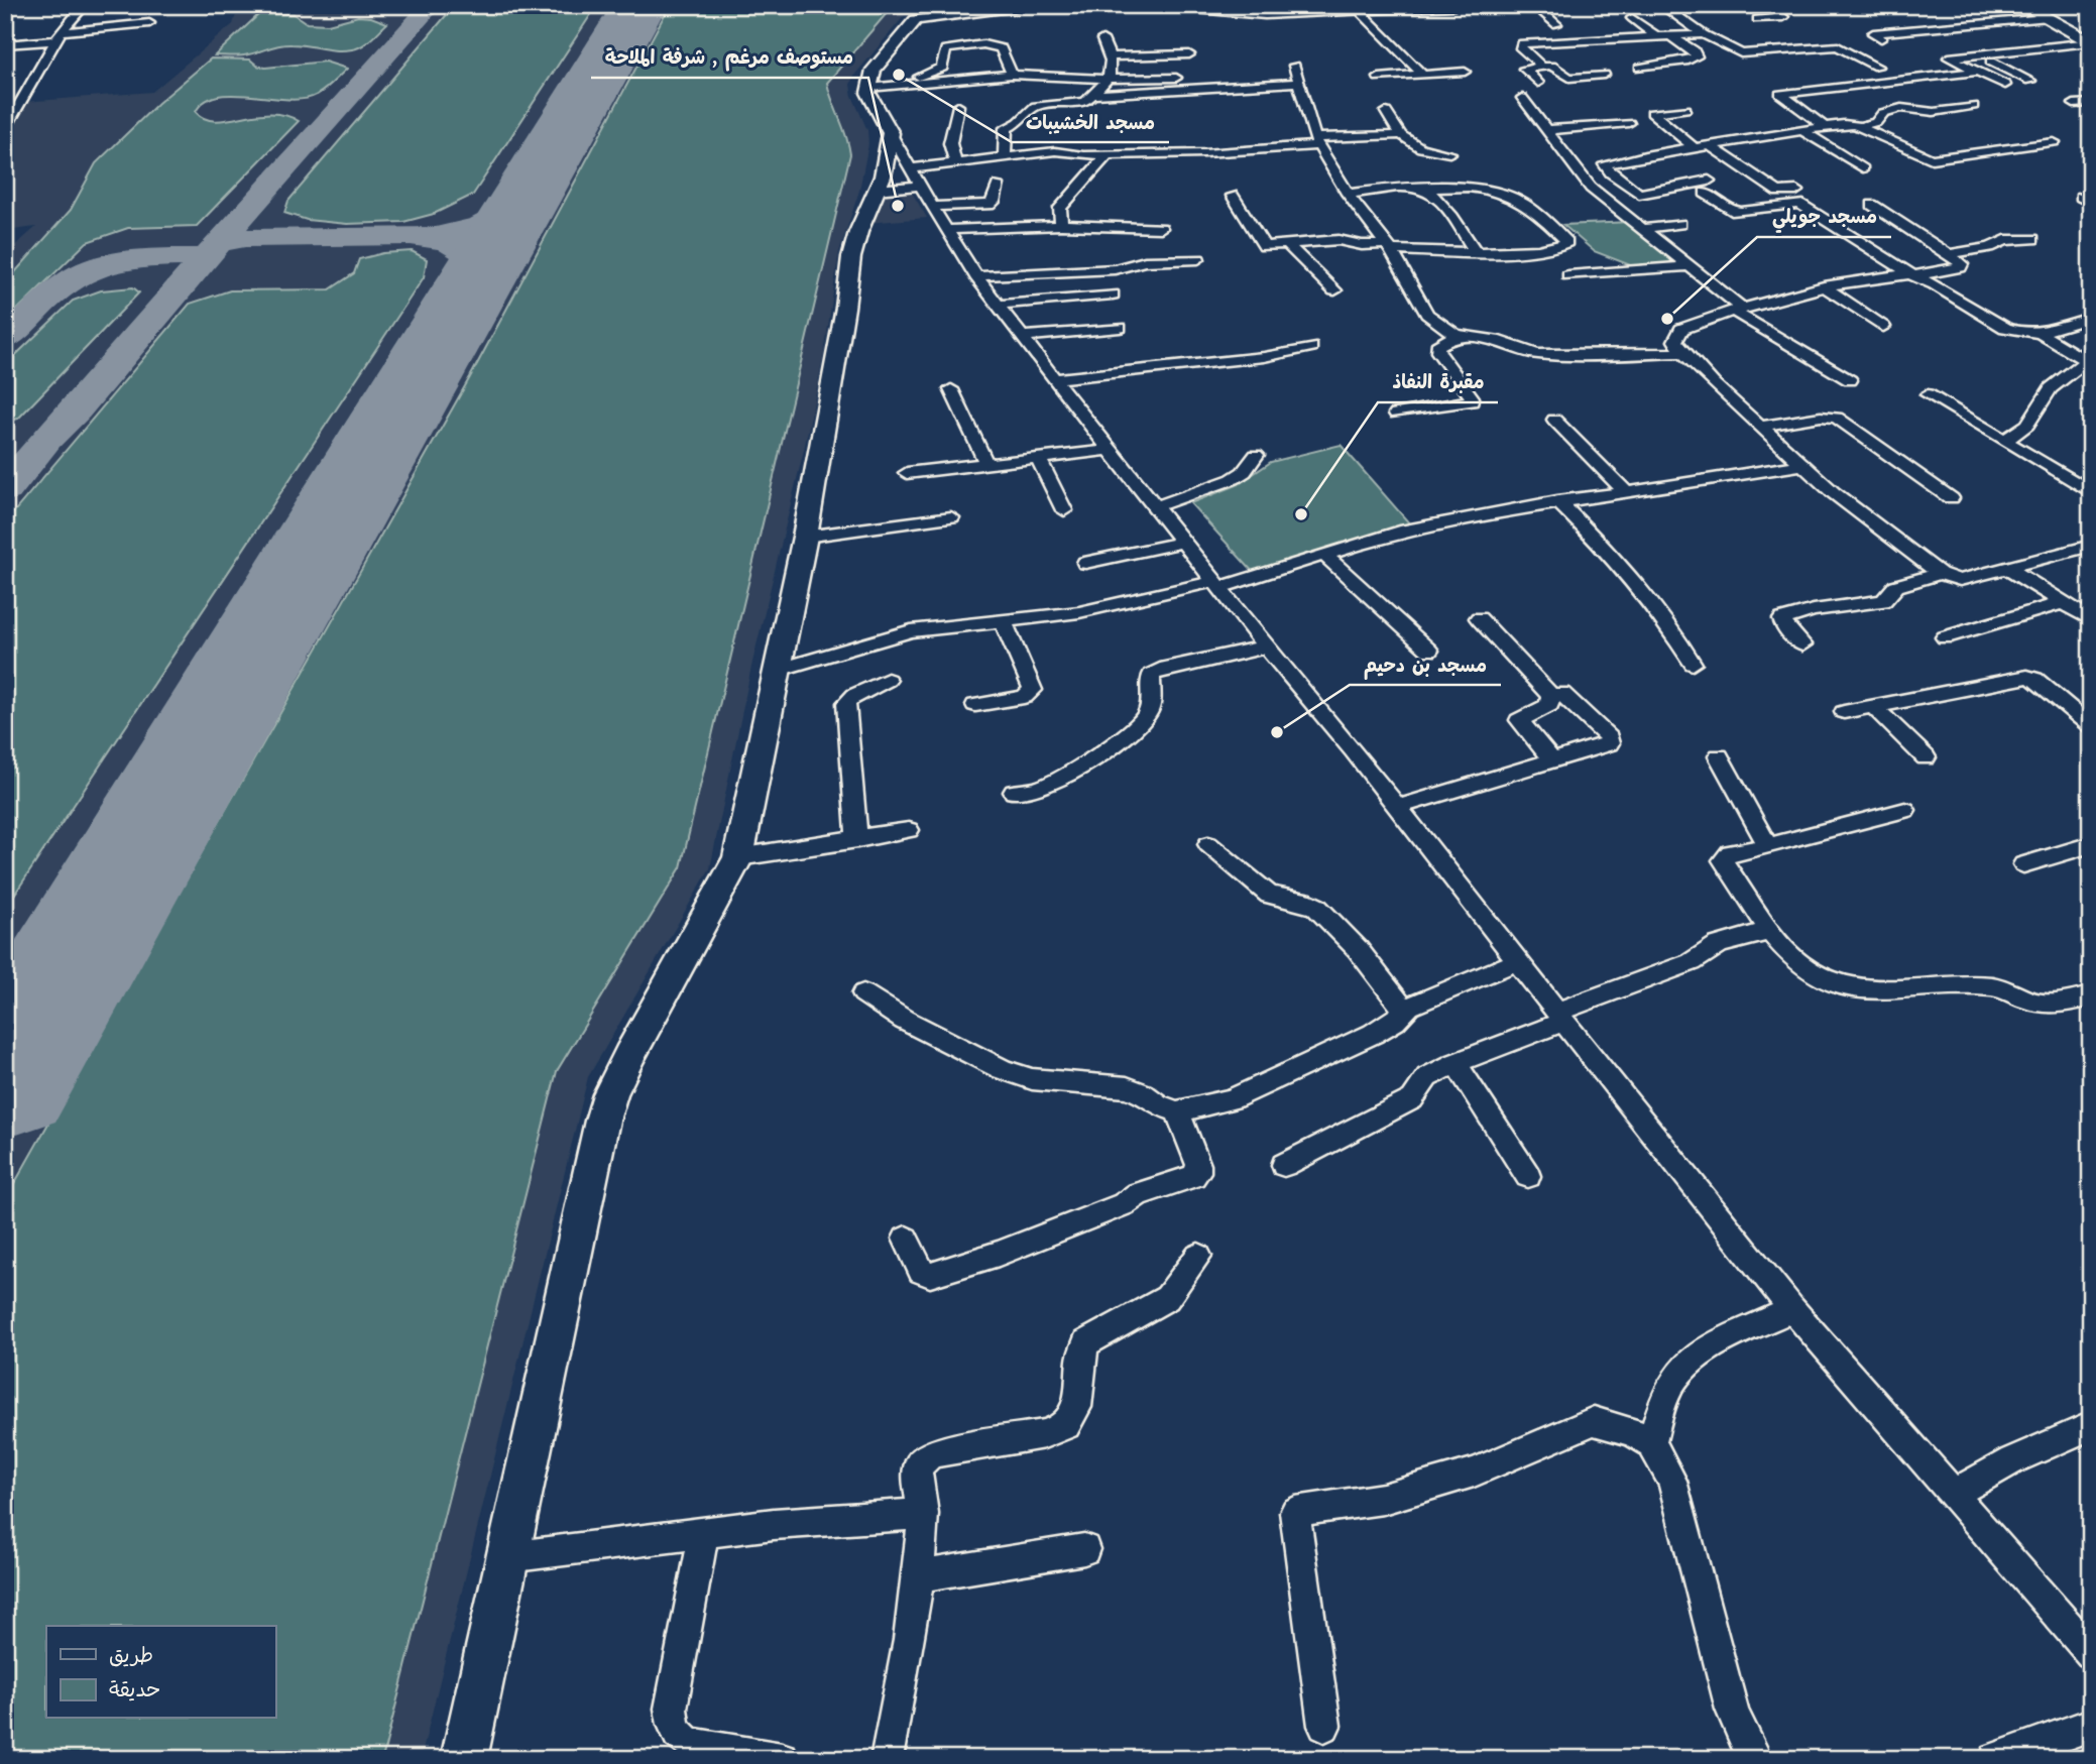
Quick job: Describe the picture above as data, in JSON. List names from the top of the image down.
{
  "places": [
    "مسجد الخشيبات",
    "مستوصف مرغم , شرفة الملاحة",
    "مسجد جويلي",
    "مقبرة النفاذ",
    "مسجد بن دحيم"
  ],
  "legend": ["طريق", "حديقة"]
}
